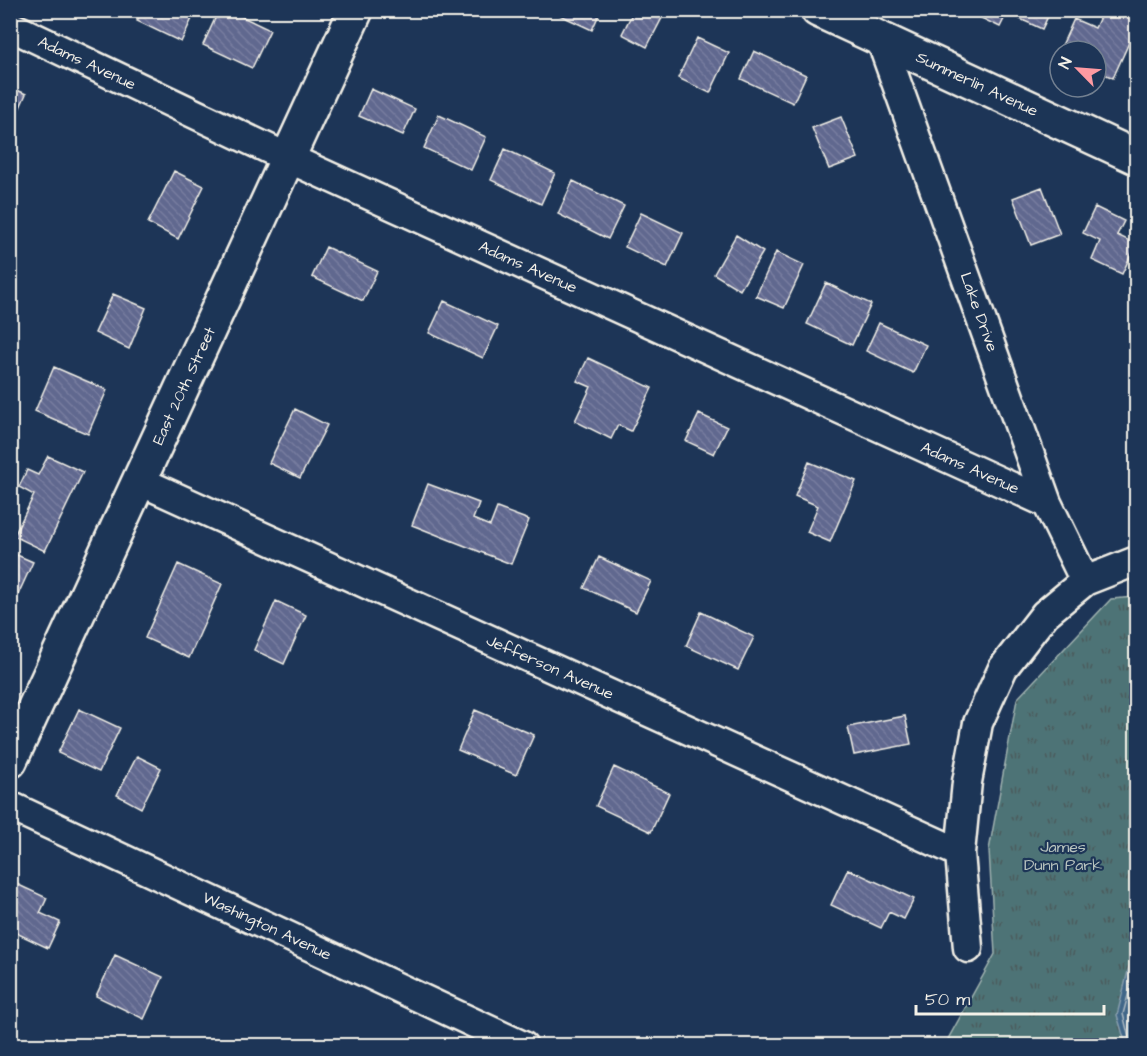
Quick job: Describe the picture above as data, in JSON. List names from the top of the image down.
{
  "streets": {
    "street": [
      "Adams Avenue",
      "Summerlin Avenue",
      "Lake Drive",
      "East 20th Street",
      "Jefferson Avenue",
      "Washington Avenue"
    ]
  },
  "crossings": [
    ["Adams Avenue", "Lake Drive"],
    ["Adams Avenue", "East 20th Street"],
    ["Summerlin Avenue", "Lake Drive"],
    ["East 20th Street", "Jefferson Avenue"]
  ],
  "parks": ["James Dunn Park"],
  "scale_bar": "50 m",
  "north": "top left"
}
